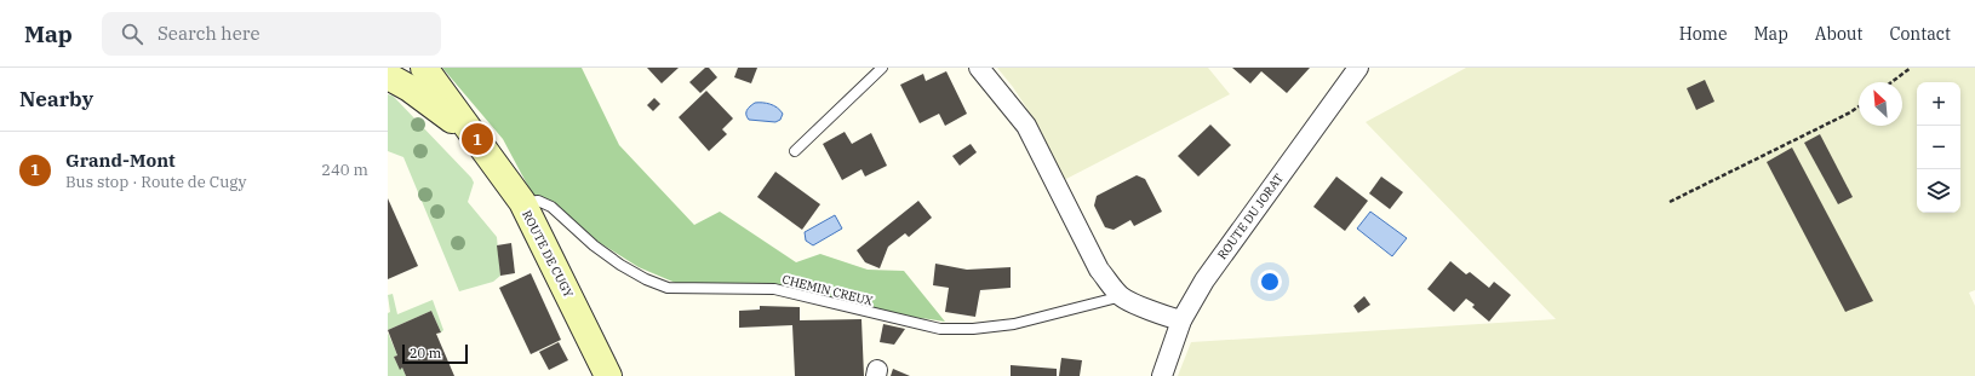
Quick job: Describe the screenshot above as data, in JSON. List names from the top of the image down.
{
  "streets": {
    "main road": ["ROUTE DE CUGY"],
    "street": ["ROUTE DU JORAT"],
    "lane": ["CHEMIN CREUX"]
  },
  "crossings": [
    ["ROUTE DE CUGY", "CHEMIN CREUX"]
  ],
  "scale_bar": "20 m",
  "north": "top left",
  "page": {
    "header": "Map",
    "search": "Search here",
    "nav": [
      "Home",
      "Map",
      "About",
      "Contact"
    ],
    "heading": "Nearby",
    "map_buttons": ["+", "−"],
    "pins": "1",
    "list": [
      {
        "mark": "1",
        "name": "Grand-Mont",
        "note": "Bus stop · Route de Cugy",
        "value": "240 m"
      }
    ],
    "scale": "20 m"
  }
}
